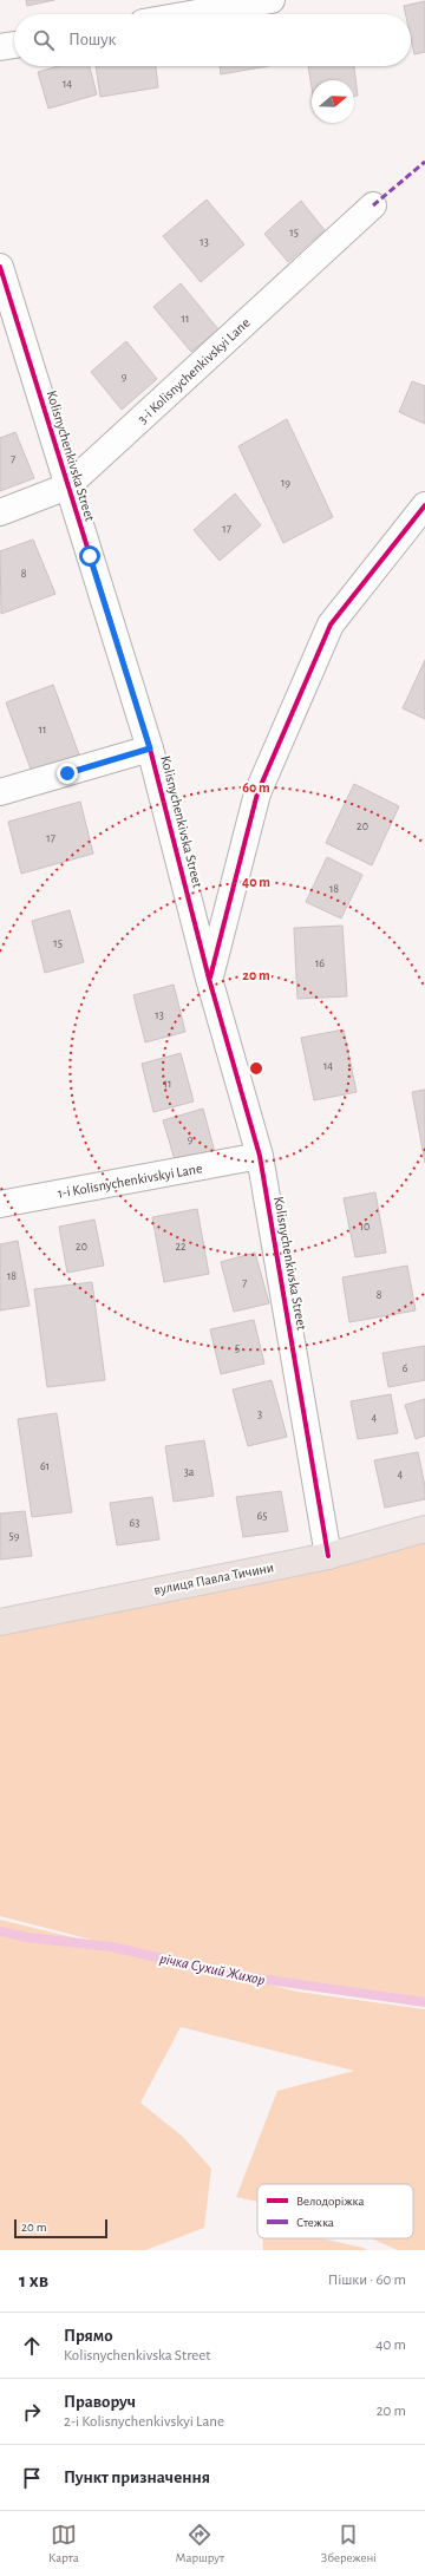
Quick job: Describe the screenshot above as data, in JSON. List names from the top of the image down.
{
  "streets": {
    "main road": ["вулиця Павла Тичини"],
    "street": ["3-i Kolisnychenkivskyi Lane", "Kolisnychenkivska Street", "1-i Kolisnychenkivskyi Lane"]
  },
  "crossings": [
    ["3-i Kolisnychenkivskyi Lane", "Kolisnychenkivska Street"],
    ["Kolisnychenkivska Street", "1-i Kolisnychenkivskyi Lane"],
    ["Kolisnychenkivska Street", "вулиця Павла Тичини"]
  ],
  "water": ["річка Сухий Жихор"],
  "house_numbers": [
    "14",
    "15",
    "13",
    "11",
    "9",
    "7",
    "19",
    "17",
    "8",
    "11",
    "20",
    "17",
    "18",
    "15",
    "16",
    "13",
    "14",
    "11",
    "9",
    "10",
    "20",
    "22",
    "18",
    "7",
    "8",
    "5",
    "6",
    "3",
    "4",
    "61",
    "3а",
    "4",
    "65",
    "63",
    "59"
  ],
  "legend": ["Велодоріжка", "Стежка"],
  "scale_bar": "20 m",
  "north": "right",
  "page": {
    "search": "Пошук",
    "scale": "20 m",
    "heading": ["1 хв", "Пішки · 60 m"],
    "list": [
      ["Прямо", "Kolisnychenkivska Street", "40 m"],
      ["Праворуч", "2-i Kolisnychenkivskyi Lane", "20 m"],
      "Пункт призначення"
    ],
    "nav": ["Карта", "Маршрут", "Збережені"]
  },
  "rings": ["60 m", "40 m", "20 m"]
}
